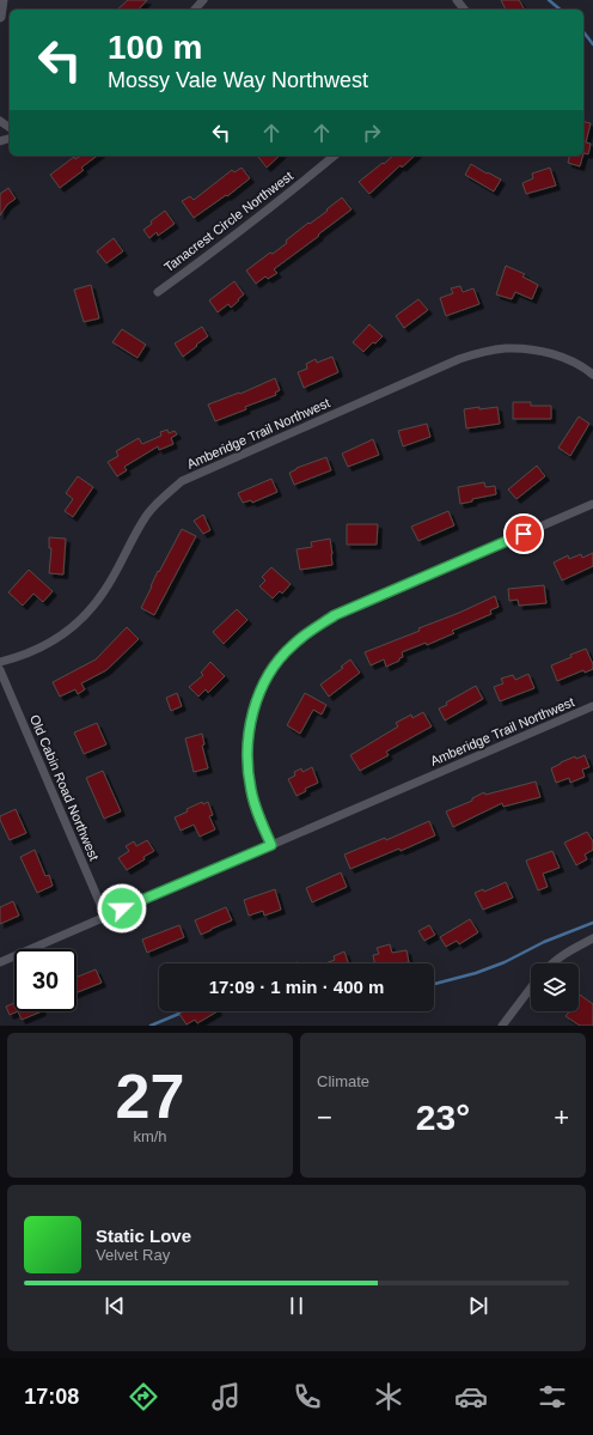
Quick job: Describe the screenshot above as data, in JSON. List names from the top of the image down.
{
  "streets": {
    "street": ["Tanacrest Circle Northwest", "Amberidge Trail Northwest", "Old Cabin Road Northwest"]
  },
  "crossings": [
    ["Amberidge Trail Northwest", "Old Cabin Road Northwest"]
  ],
  "page": {
    "turn": ["100 m", "Mossy Vale Way Northwest"],
    "limit": "30",
    "trip": "17:09 · 1 min · 400 m",
    "tile": [
      ["27", "km/h"],
      "Climate"
    ],
    "heat": ["−", "23°", "+"],
    "song": ["Static Love", "Velvet Ray"],
    "tabs": "17:08"
  }
}
